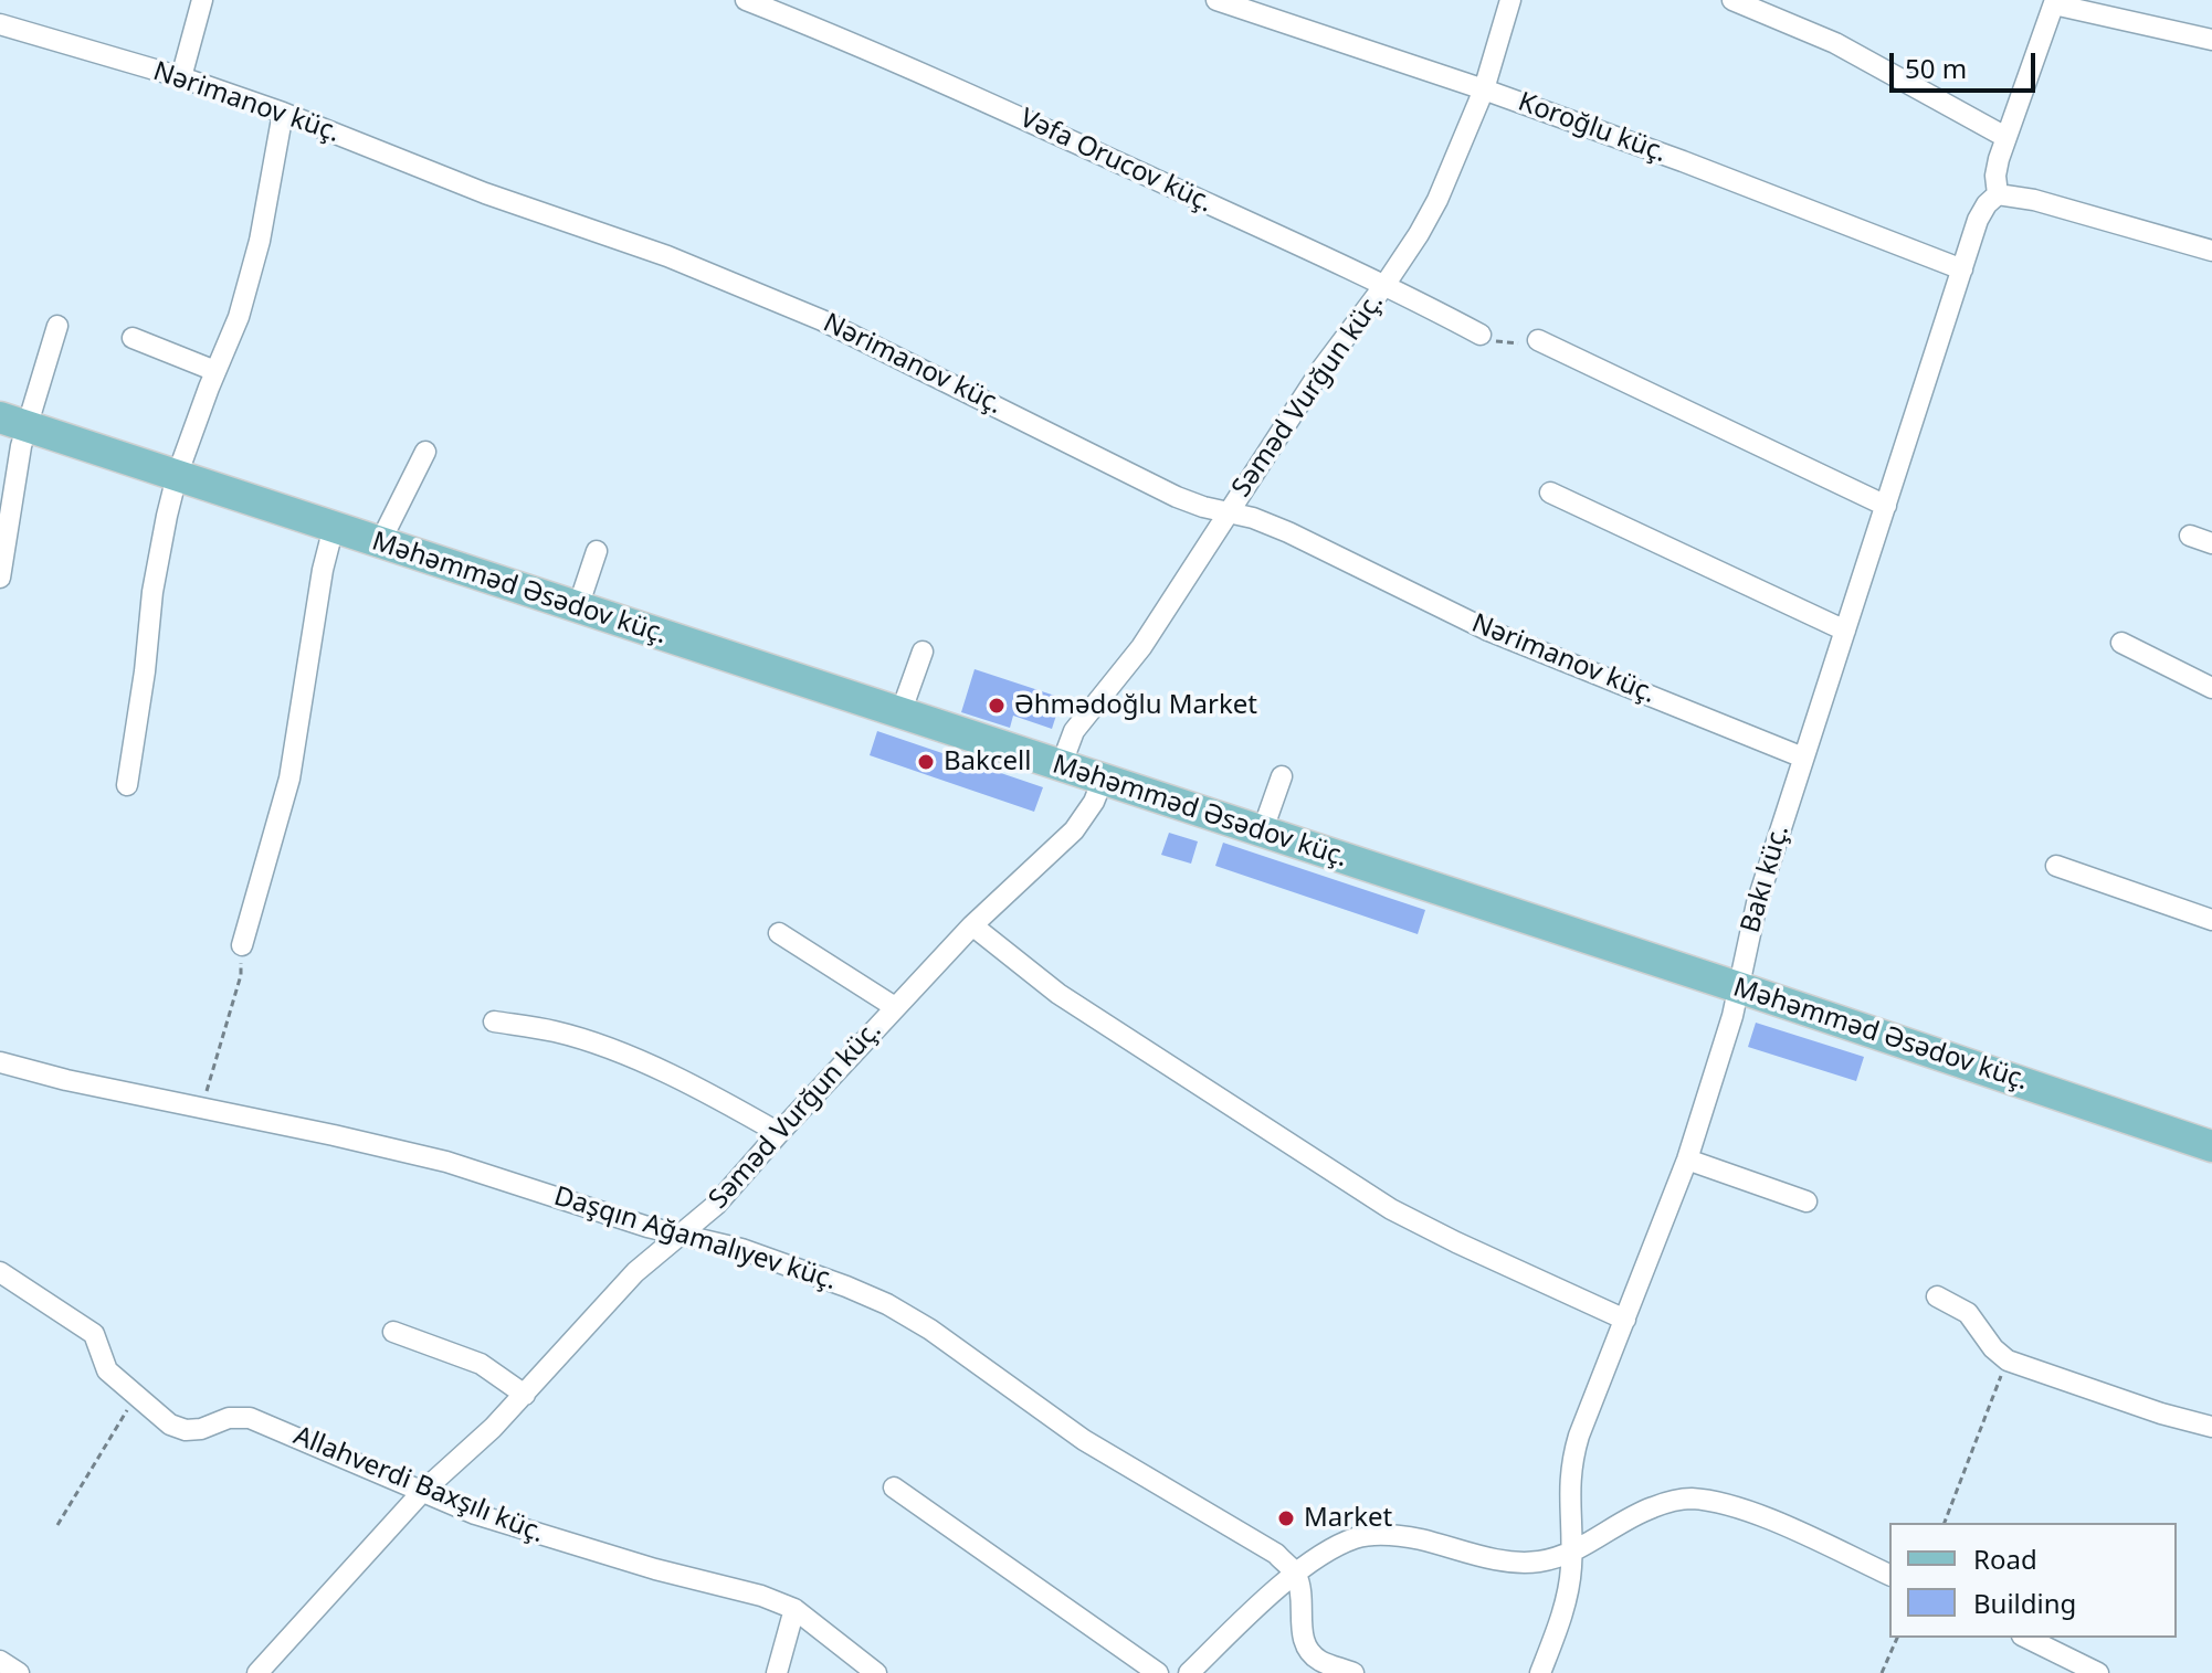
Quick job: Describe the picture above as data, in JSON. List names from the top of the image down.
{
  "streets": {
    "main road": ["Məhəmməd Əsədov küç."],
    "street": [
      "Nərimanov küç.",
      "Koroğlu küç.",
      "Vəfa Orucov küç.",
      "Səməd Vurğun küç.",
      "Bakı küç.",
      "Daşqın Ağamalıyev küç.",
      "Allahverdi Baxşılı küç."
    ]
  },
  "crossings": [
    ["Nərimanov küç.", "Səməd Vurğun küç."],
    ["Nərimanov küç.", "Bakı küç."],
    ["Koroğlu küç.", "Səməd Vurğun küç."],
    ["Koroğlu küç.", "Bakı küç."],
    ["Vəfa Orucov küç.", "Səməd Vurğun küç."],
    ["Səməd Vurğun küç.", "Məhəmməd Əsədov küç."],
    ["Səməd Vurğun küç.", "Daşqın Ağamalıyev küç."],
    ["Səməd Vurğun küç.", "Allahverdi Baxşılı küç."],
    ["Məhəmməd Əsədov küç.", "Bakı küç."]
  ],
  "places": ["Əhmədoğlu Market", "Bakcell", "Market"],
  "legend": ["Road", "Building"],
  "scale_bar": "50 m"
}
